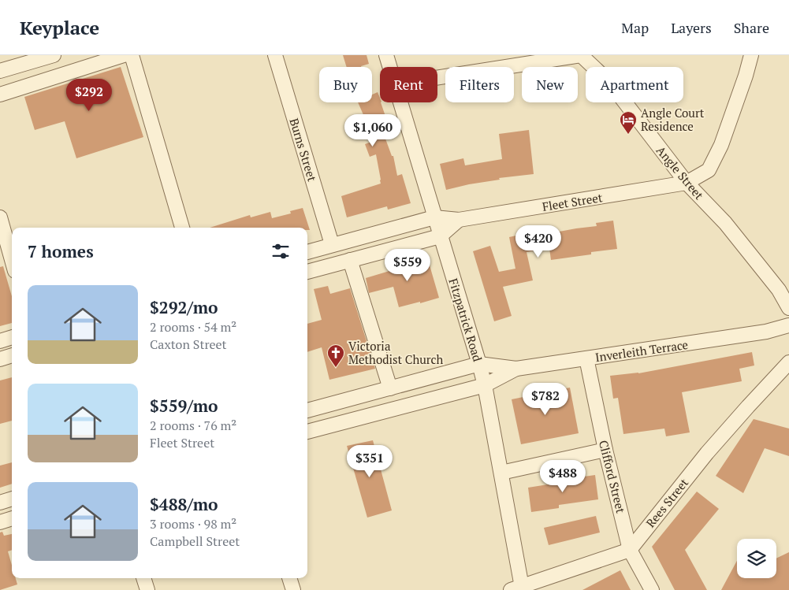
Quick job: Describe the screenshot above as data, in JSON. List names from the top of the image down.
{
  "streets": {
    "street": [
      "Burns Street",
      "Angle Street",
      "Fleet Street",
      "Fitzpatrick Road",
      "Inverleith Terrace",
      "Clifford Street",
      "Rees Street"
    ]
  },
  "crossings": [
    ["Burns Street", "Fleet Street"],
    ["Angle Street", "Fleet Street"],
    ["Fleet Street", "Fitzpatrick Road"],
    ["Fitzpatrick Road", "Inverleith Terrace"],
    ["Inverleith Terrace", "Clifford Street"],
    ["Clifford Street", "Rees Street"]
  ],
  "places": {
    "hotel": ["Angle Court Residence"],
    "church": ["Victoria Methodist Church"]
  },
  "page": {
    "header": "Keyplace",
    "nav": ["Map", "Layers", "Share"],
    "chip": [
      "Buy",
      "Rent",
      "Filters",
      "New",
      "Apartment"
    ],
    "price": [
      "$292",
      "$1,060",
      "$420",
      "$559",
      "$782",
      "$351",
      "$488"
    ],
    "heading": "7 homes",
    "list": [
      {
        "name": "$292/mo",
        "note": "2 rooms · 54 m² · Caxton Street"
      },
      {
        "name": "$559/mo",
        "note": "2 rooms · 76 m² · Fleet Street"
      },
      {
        "name": "$488/mo",
        "note": "3 rooms · 98 m² · Campbell Street"
      }
    ]
  }
}
